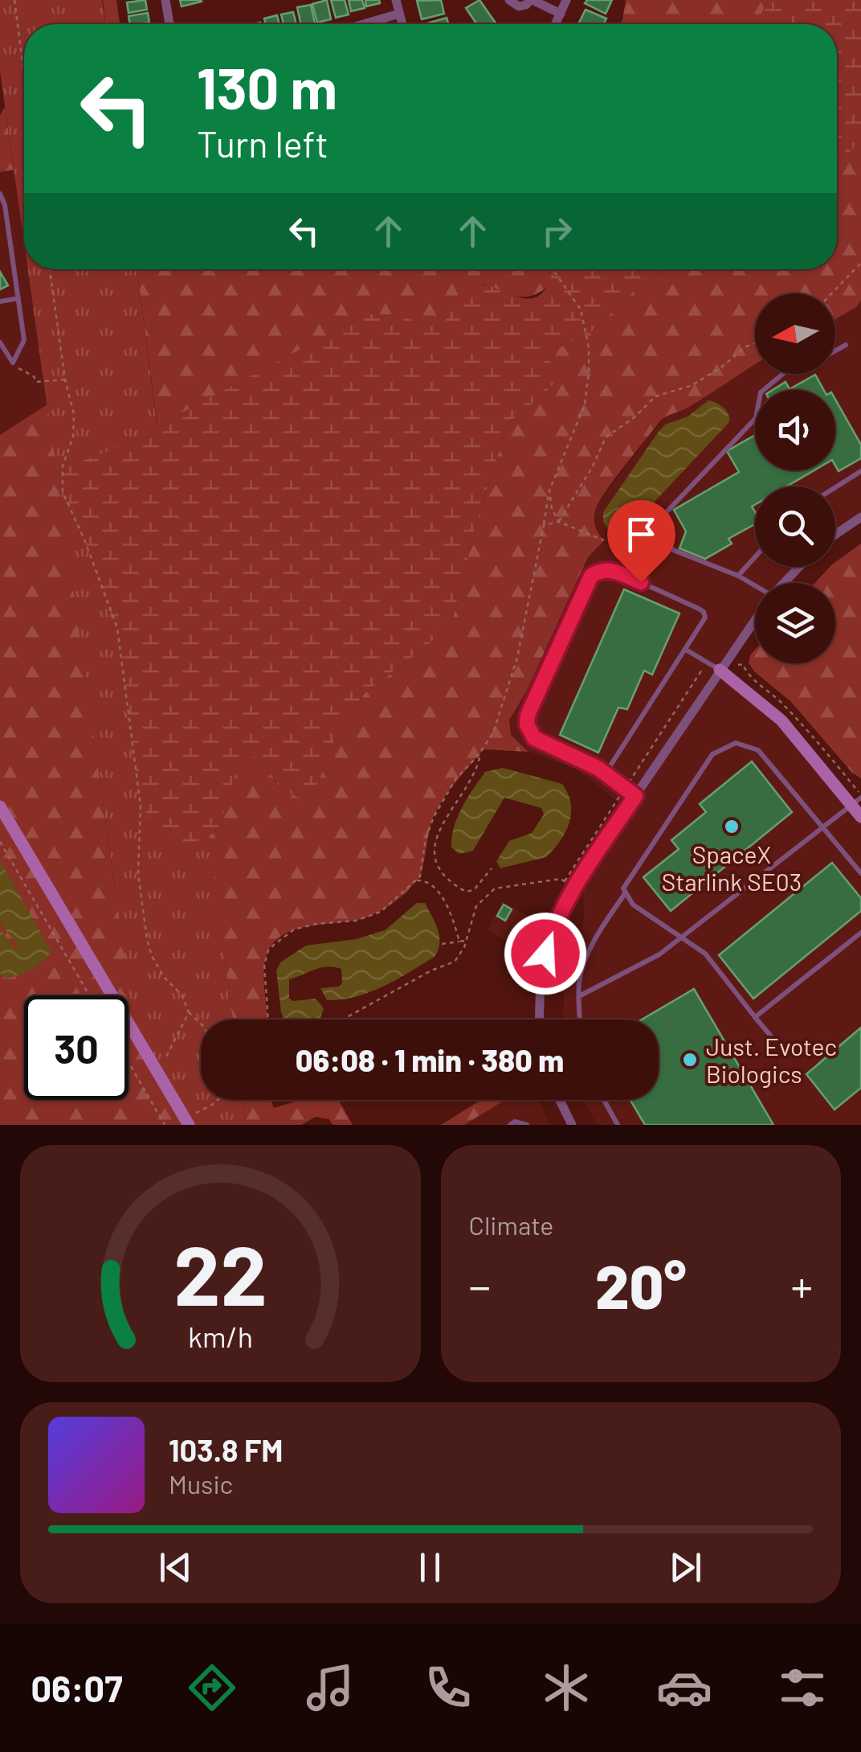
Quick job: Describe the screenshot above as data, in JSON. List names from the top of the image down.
{
  "places": ["SpaceX Starlink SE03", "Just. Evotec Biologics"],
  "north": "left",
  "page": {
    "turn": ["130 m", "Turn left"],
    "limit": "30",
    "trip": "06:08 · 1 min · 380 m",
    "tile": "Climate",
    "heat": ["−", "20°", "+"],
    "song": ["103.8 FM", "Music"],
    "tabs": "06:07",
    "gauge": ["22", "km/h"]
  }
}
